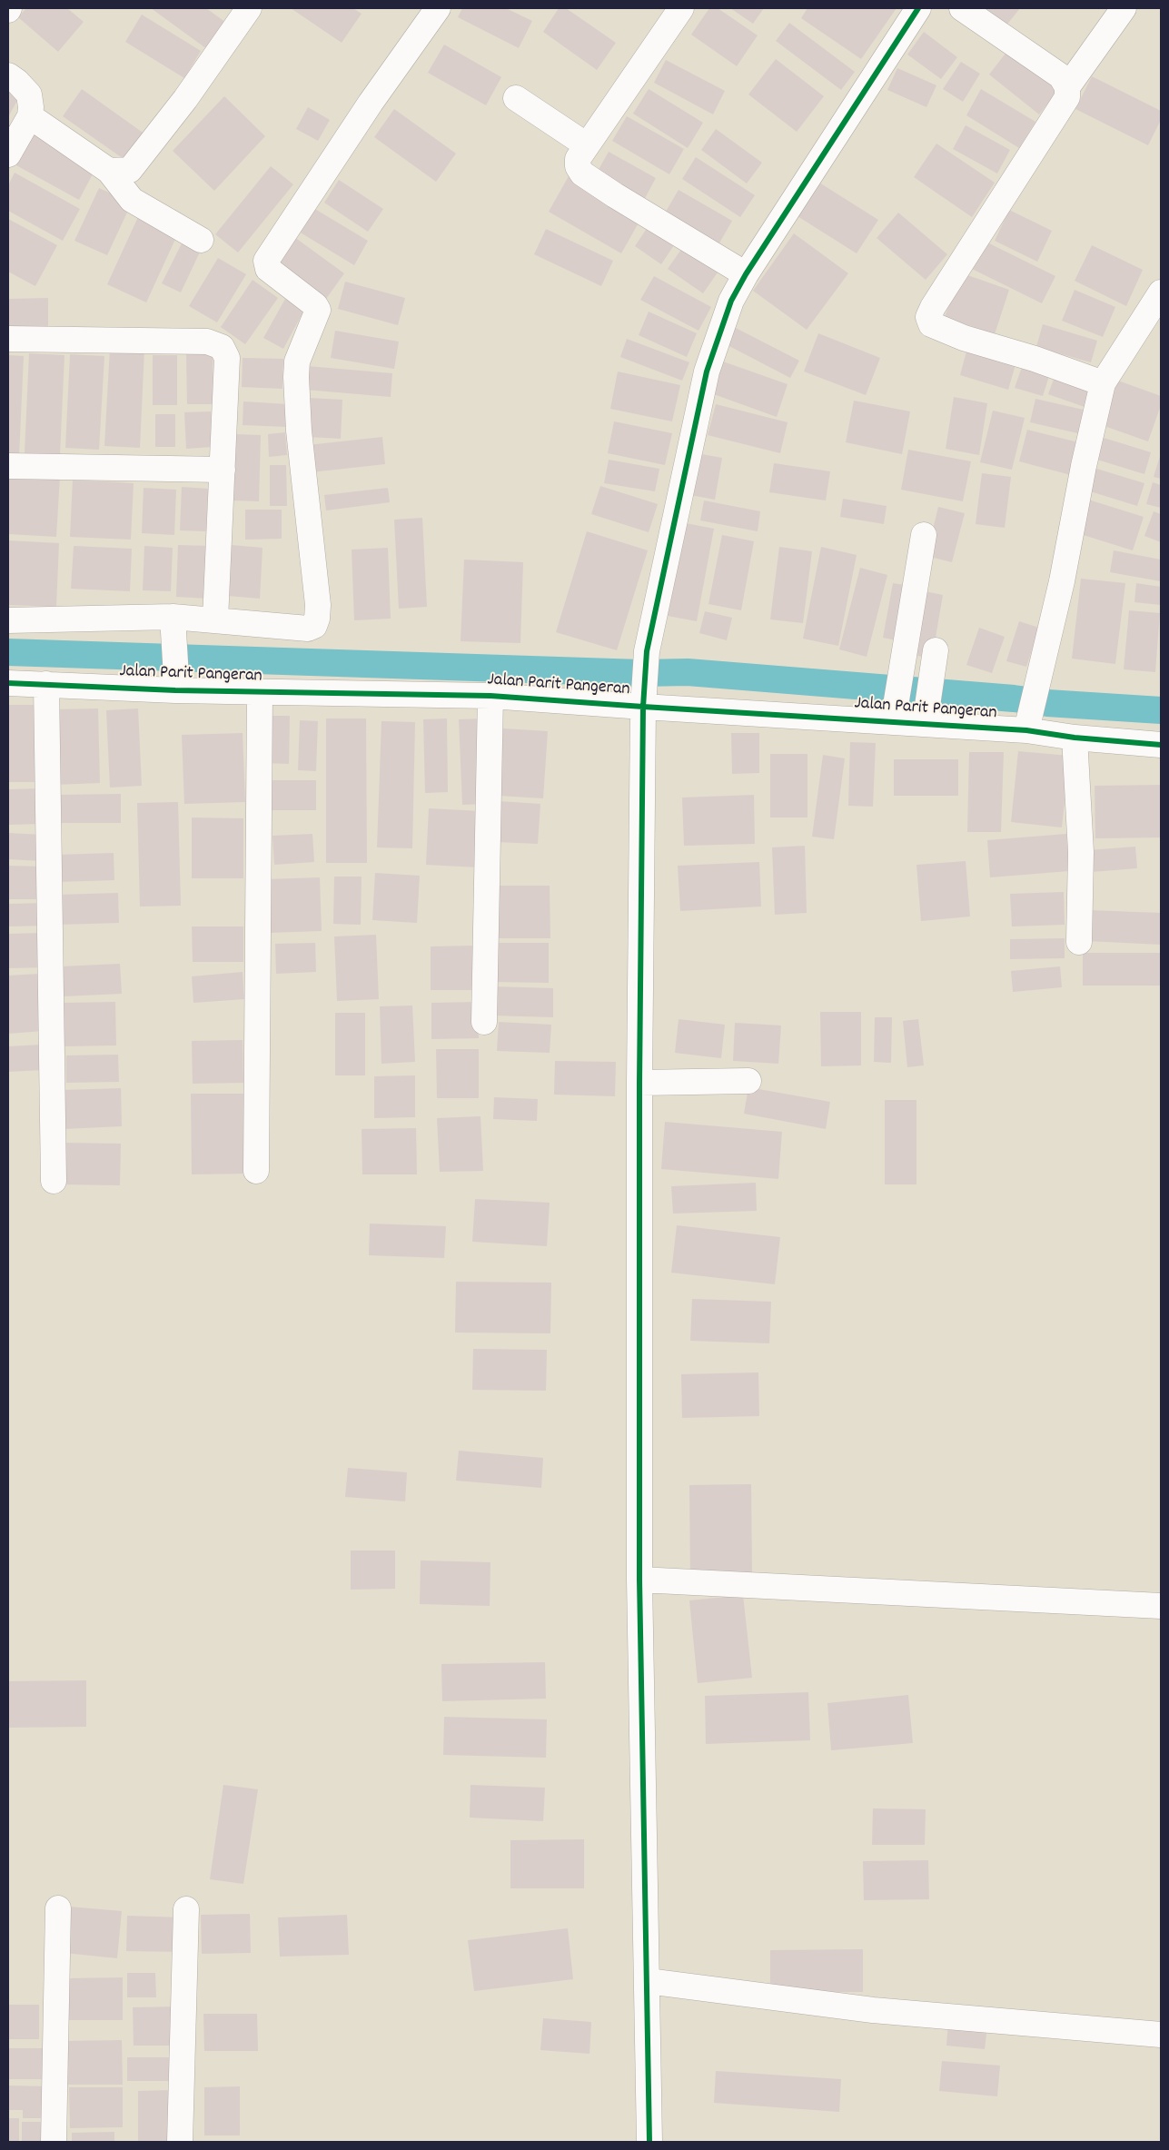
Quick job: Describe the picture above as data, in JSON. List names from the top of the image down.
{
  "streets": {
    "street": ["Jalan Parit Pangeran"]
  }
}
